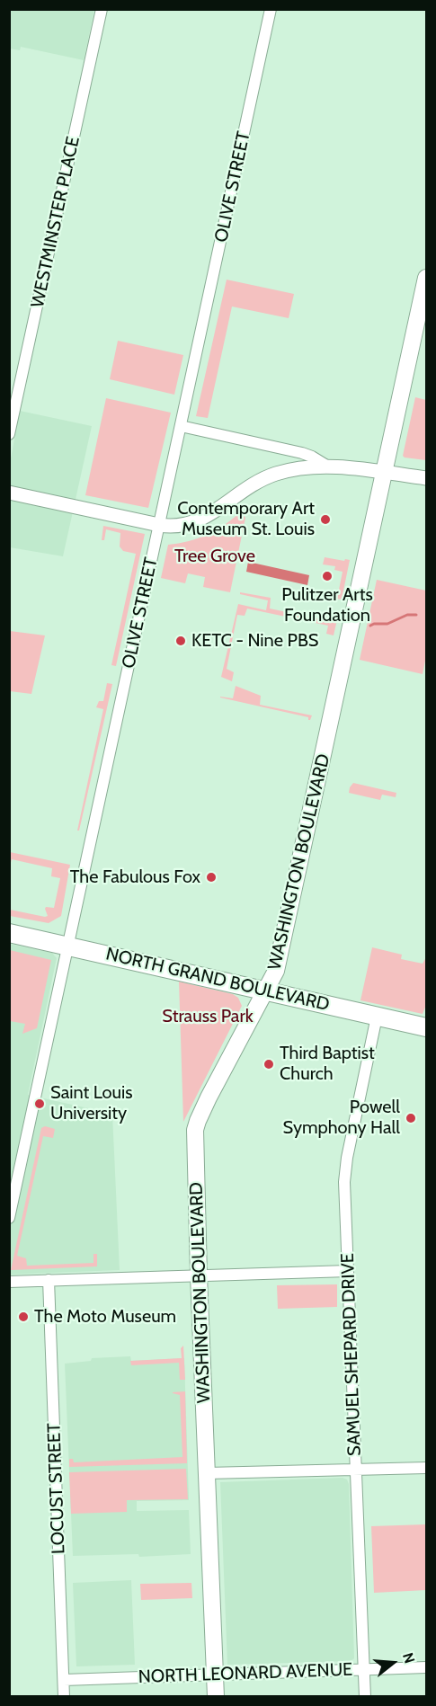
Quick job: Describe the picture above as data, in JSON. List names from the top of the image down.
{
  "streets": {
    "main road": ["WASHINGTON BOULEVARD", "NORTH GRAND BOULEVARD"],
    "street": [
      "OLIVE STREET",
      "WESTMINSTER PLACE",
      "SAMUEL SHEPARD DRIVE",
      "LOCUST STREET",
      "NORTH LEONARD AVENUE"
    ]
  },
  "crossings": [
    ["OLIVE STREET", "NORTH GRAND BOULEVARD"],
    ["WASHINGTON BOULEVARD", "NORTH GRAND BOULEVARD"],
    ["WASHINGTON BOULEVARD", "NORTH LEONARD AVENUE"],
    ["NORTH GRAND BOULEVARD", "SAMUEL SHEPARD DRIVE"],
    ["SAMUEL SHEPARD DRIVE", "NORTH LEONARD AVENUE"],
    ["LOCUST STREET", "NORTH LEONARD AVENUE"]
  ],
  "parks": ["Tree Grove", "Strauss Park"],
  "places": [
    "Contemporary Art Museum St. Louis",
    "Pulitzer Arts Foundation",
    "KETC - Nine PBS",
    "The Fabulous Fox",
    "Third Baptist Church",
    "Saint Louis University",
    "Powell Symphony Hall",
    "The Moto Museum"
  ],
  "north": "right"
}
